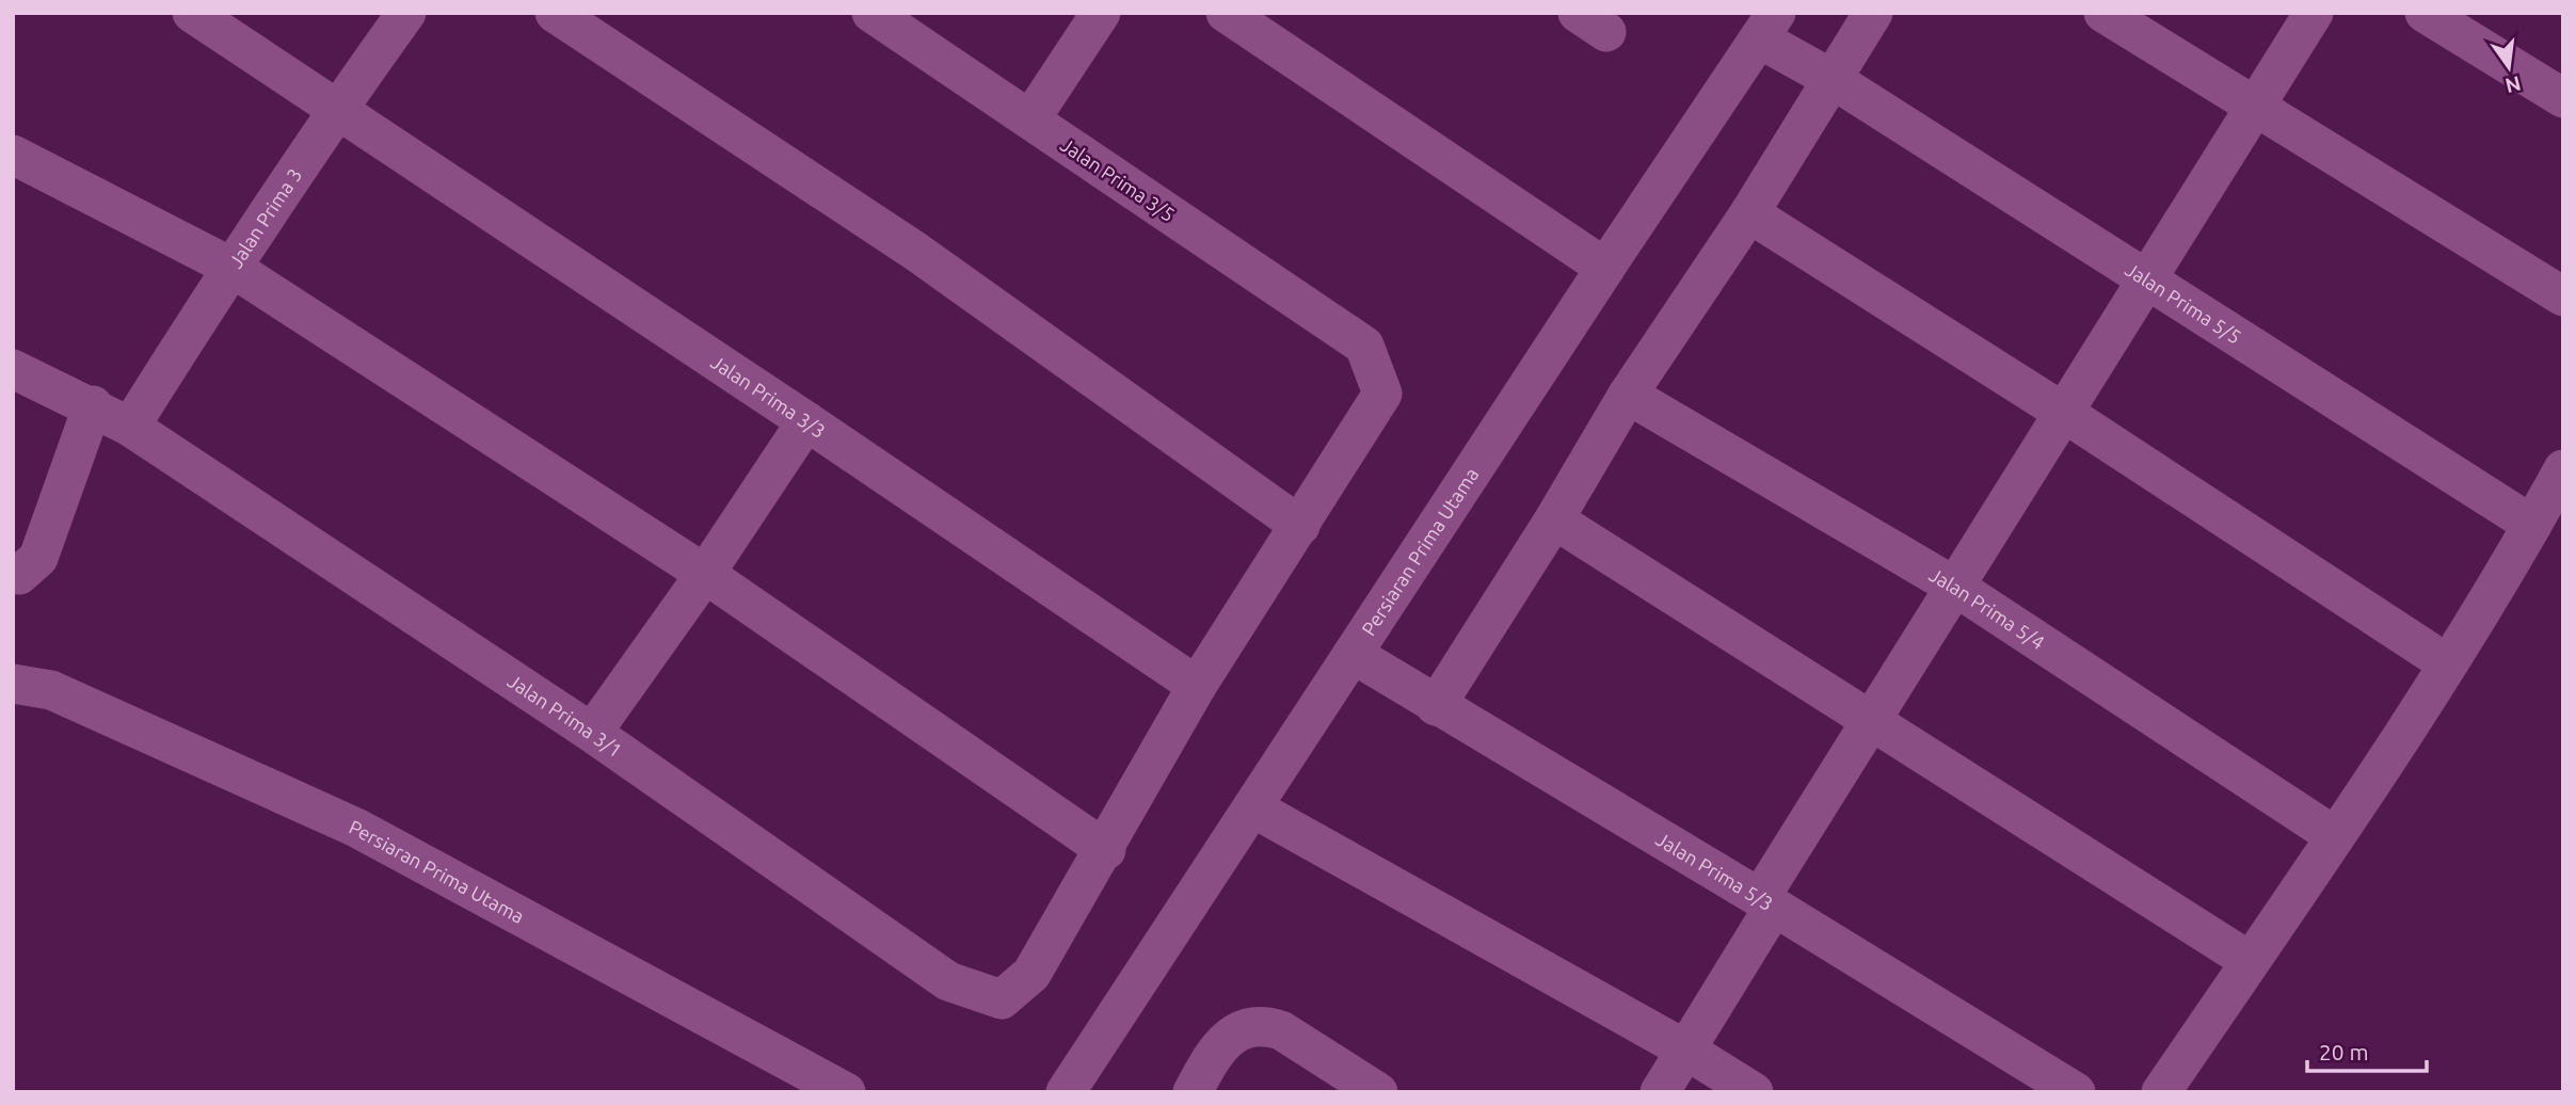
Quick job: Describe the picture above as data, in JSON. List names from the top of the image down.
{
  "streets": {
    "street": [
      "Jalan Prima 3/5",
      "Jalan Prima 3",
      "Jalan Prima 5/5",
      "Jalan Prima 3/3",
      "Persiaran Prima Utama",
      "Jalan Prima 5/4",
      "Jalan Prima 3/1",
      "Jalan Prima 5/3"
    ]
  },
  "crossings": [
    ["Jalan Prima 3", "Jalan Prima 3/3"],
    ["Jalan Prima 3", "Jalan Prima 3/1"],
    ["Jalan Prima 5/5", "Persiaran Prima Utama"],
    ["Persiaran Prima Utama", "Jalan Prima 5/3"]
  ],
  "scale_bar": "20 m",
  "north": "bottom"
}
